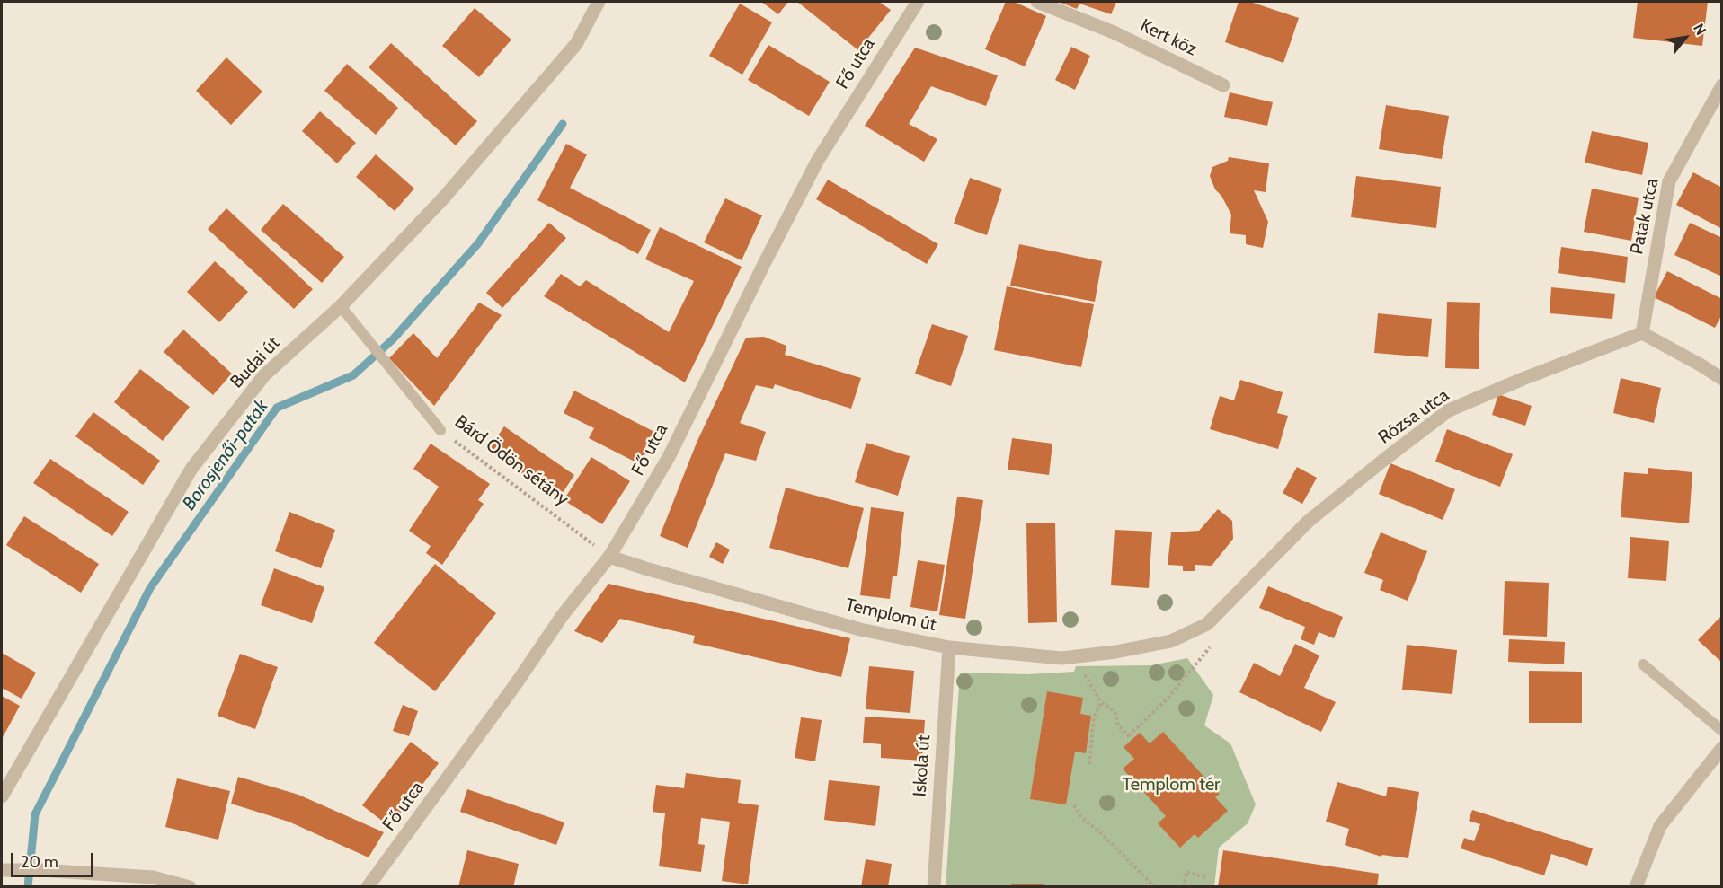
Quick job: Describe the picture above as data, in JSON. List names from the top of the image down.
{
  "streets": {
    "street": [
      "Kert köz",
      "Fő utca",
      "Patak utca",
      "Budai út",
      "Rózsa utca",
      "Templom út",
      "Iskola út"
    ],
    "lane": ["Bárd Ödön sétány"]
  },
  "crossings": [
    ["Fő utca", "Bárd Ödön sétány"],
    ["Fő utca", "Templom út"],
    ["Patak utca", "Rózsa utca"],
    ["Budai út", "Bárd Ödön sétány"],
    ["Rózsa utca", "Templom út"],
    ["Bárd Ödön sétány", "Templom út"],
    ["Templom út", "Iskola út"]
  ],
  "water": ["Borosjenői-patak"],
  "parks": ["Templom tér"],
  "scale_bar": "20 m",
  "north": "top right"
}
